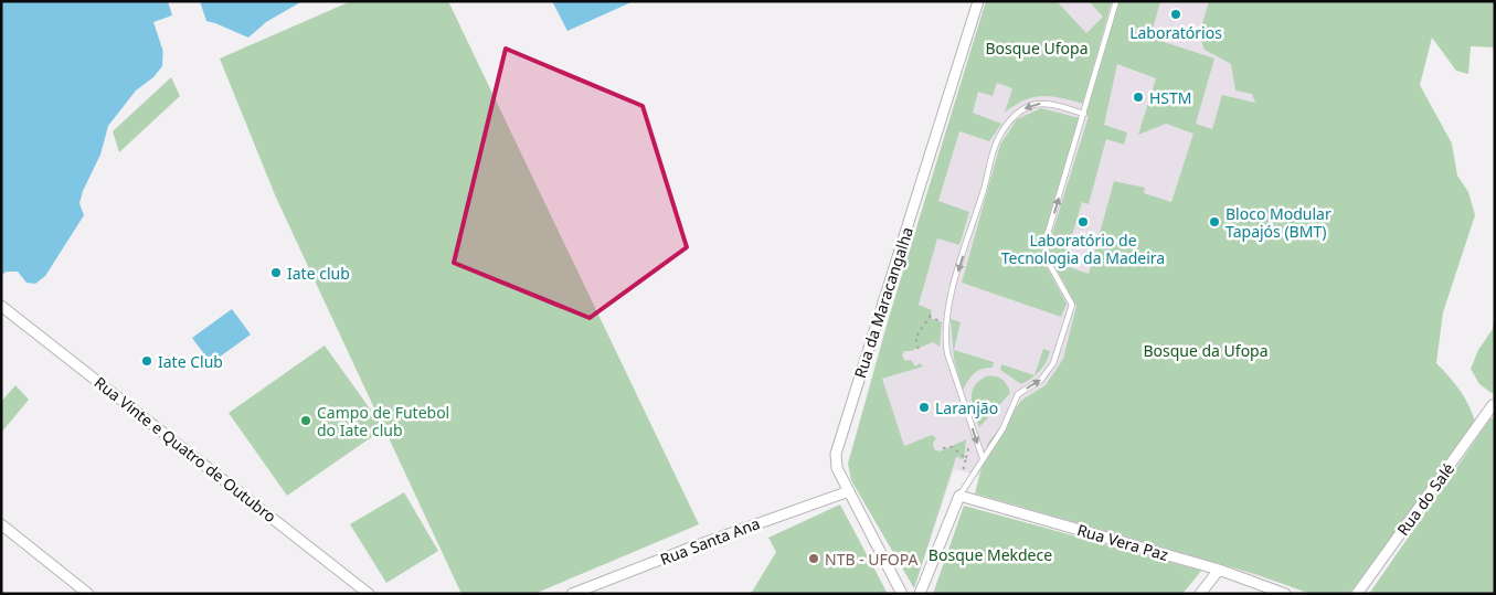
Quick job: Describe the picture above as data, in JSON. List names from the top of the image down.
{
  "streets": {
    "street": [
      "Rua da Maracangalha",
      "Rua Vinte e Quatro de Outubro",
      "Rua do Salé",
      "Rua Santa Ana",
      "Rua Vera Paz"
    ]
  },
  "crossings": [
    ["Rua da Maracangalha", "Rua Santa Ana"]
  ],
  "parks": ["Bosque Ufopa", "Bosque da Ufopa", "Bosque Mekdece"],
  "places": [
    "Laboratórios",
    "HSTM",
    "Laboratório de Tecnologia da Madeira",
    "Bloco Modular Tapajós (BMT)",
    "Iate club",
    "Iate Club",
    "Laranjão",
    "Campo de Futebol do Iate club",
    "NTB - UFOPA"
  ]
}
